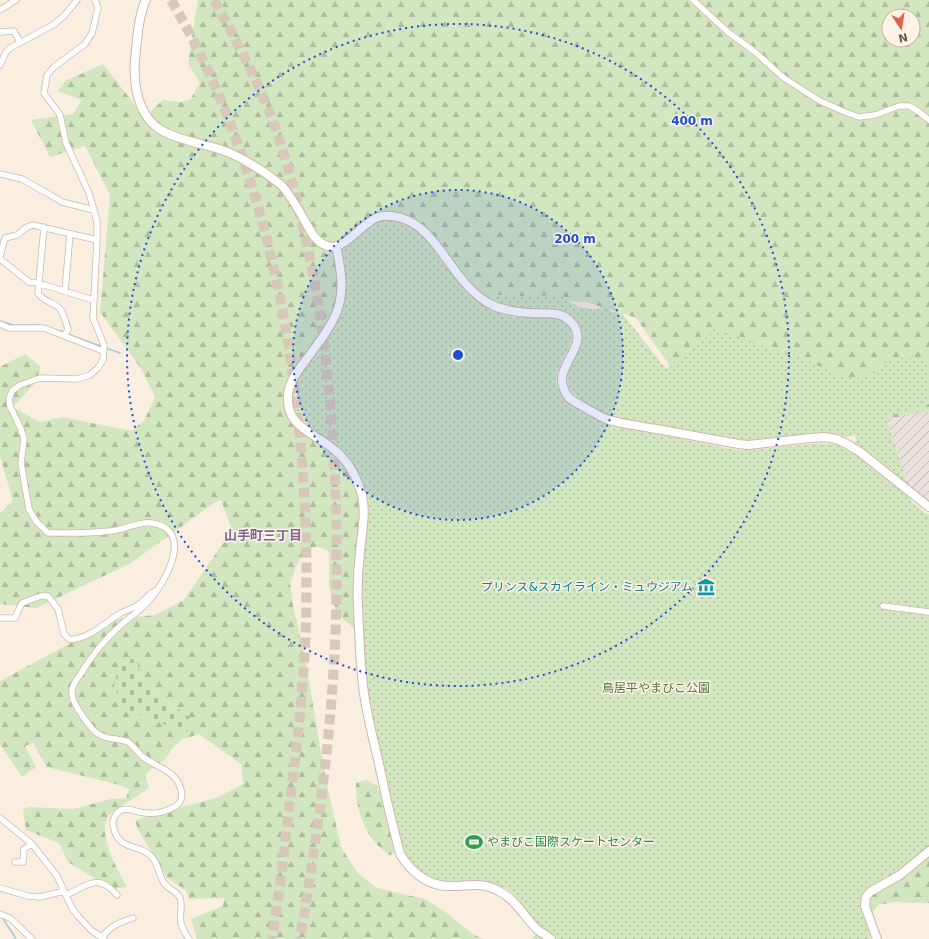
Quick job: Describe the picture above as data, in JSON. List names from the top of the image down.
{
  "districts": ["山手町三丁目"],
  "parks": ["鳥居平やまびこ公園"],
  "places": {
    "museum": ["プリンス&スカイライン・ミュウジアム"],
    "sports": ["やまびこ国際スケートセンター"]
  },
  "north": "bottom",
  "rings": ["400 m", "200 m"]
}
